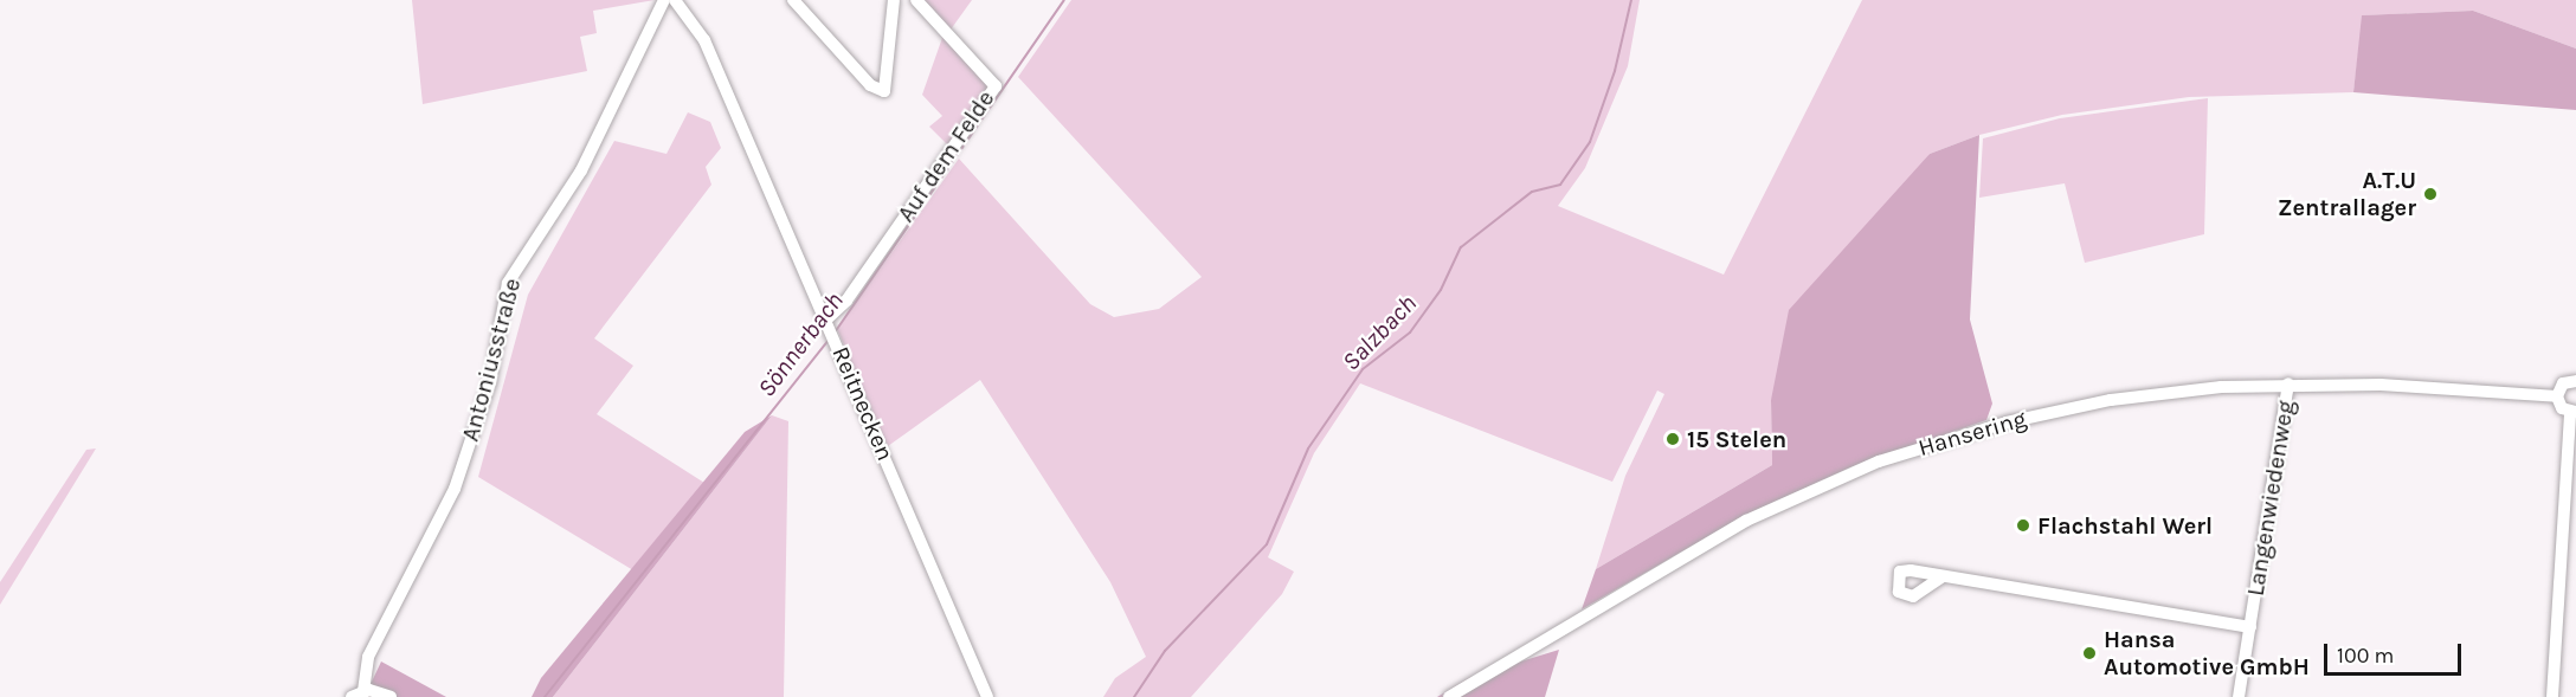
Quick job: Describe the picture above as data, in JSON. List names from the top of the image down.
{
  "streets": {
    "street": [
      "Auf dem Felde",
      "Antoniusstraße",
      "Reitnecken",
      "Hansering",
      "Langenwiedenweg"
    ]
  },
  "crossings": [
    ["Auf dem Felde", "Reitnecken"],
    ["Hansering", "Langenwiedenweg"]
  ],
  "water": ["Salzbach", "Sönnerbach"],
  "places": [
    "A.T.U Zentrallager",
    "15 Stelen",
    "Flachstahl Werl",
    "Hansa Automotive GmbH"
  ],
  "scale_bar": "100 m"
}
